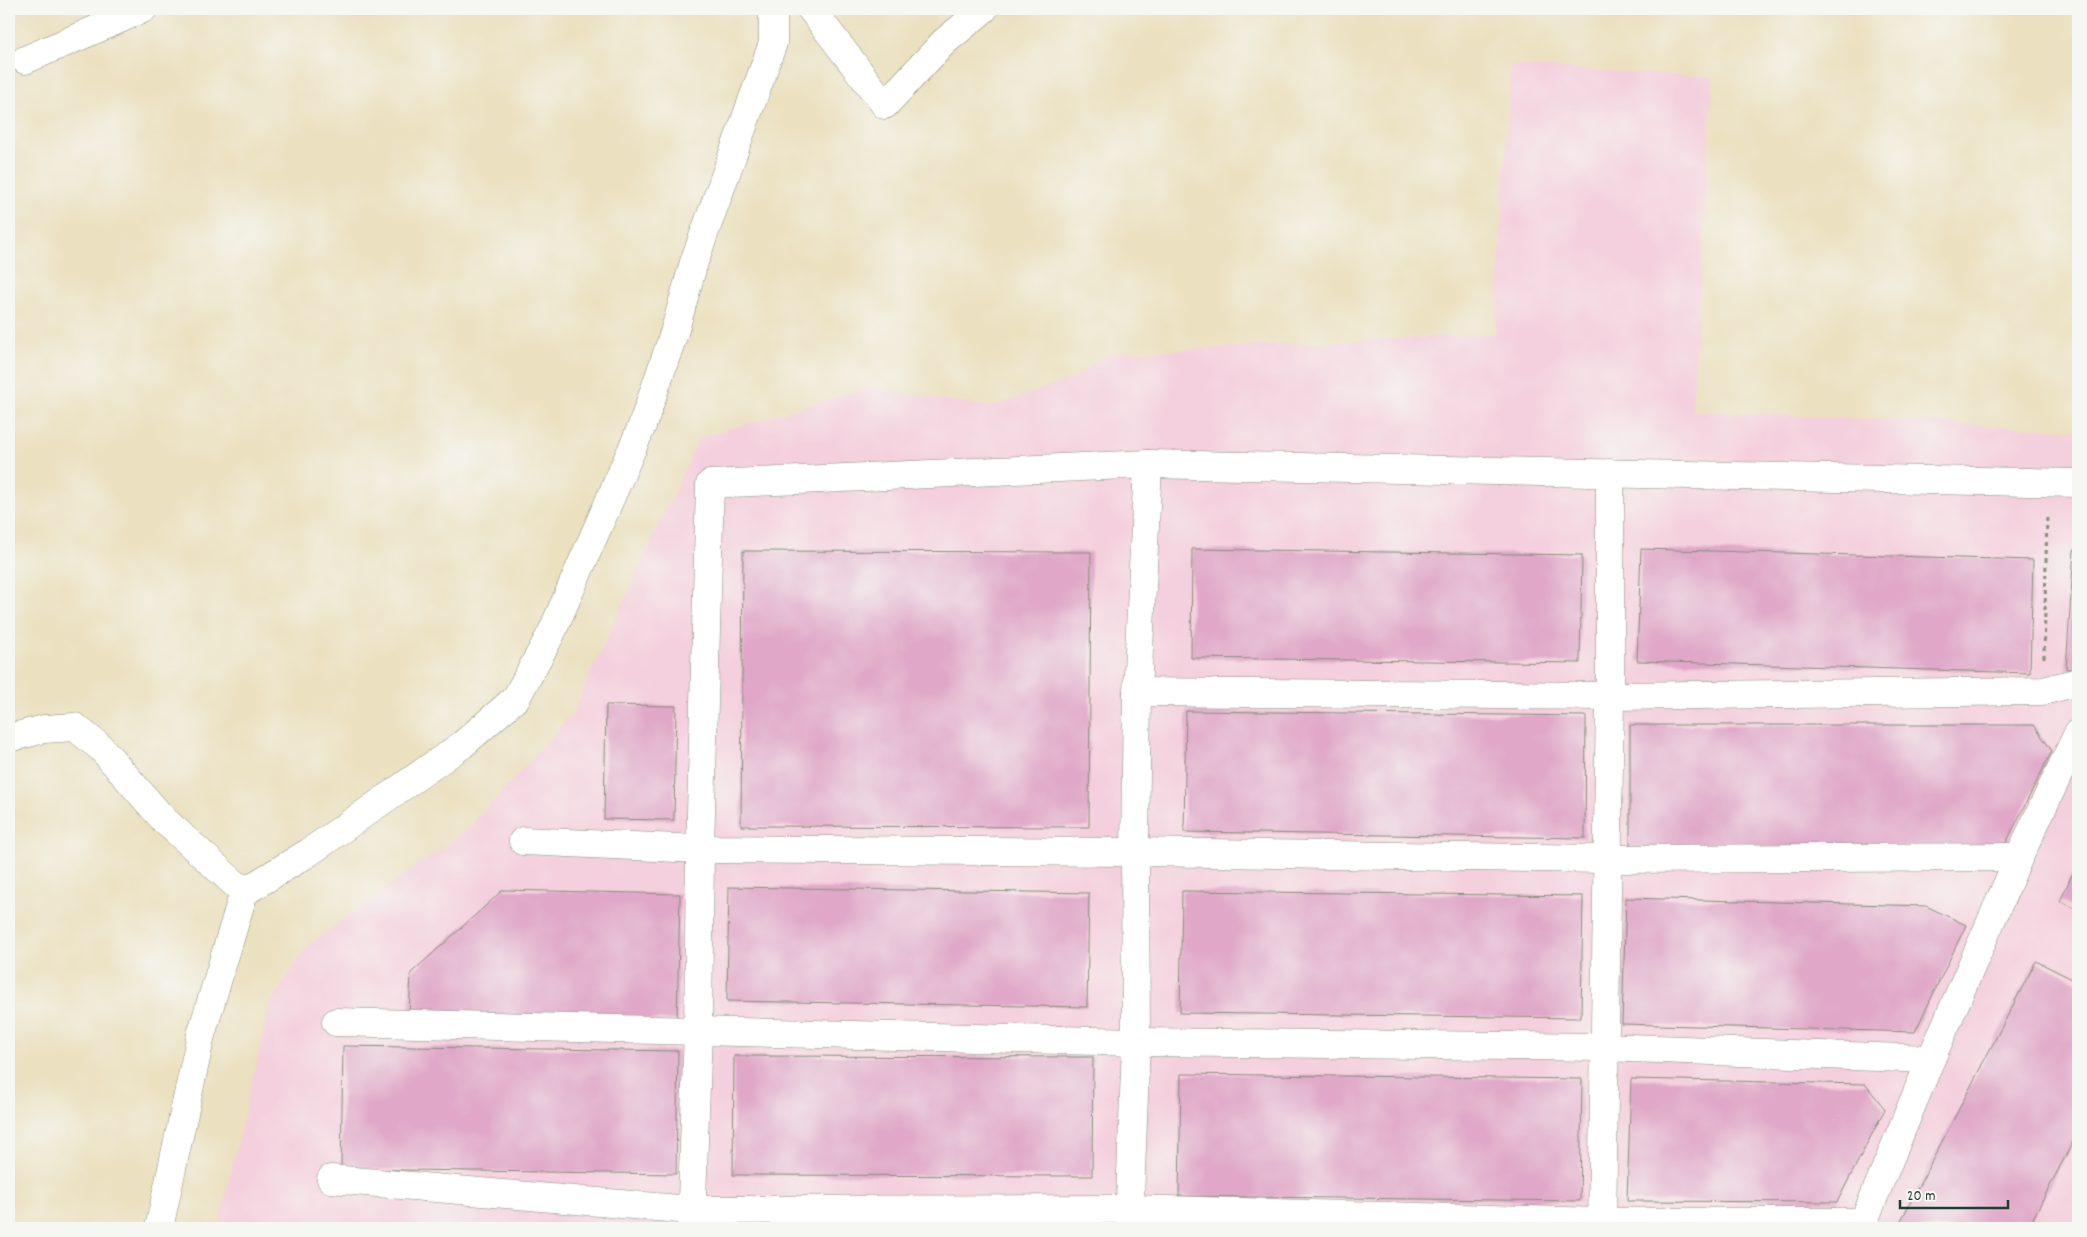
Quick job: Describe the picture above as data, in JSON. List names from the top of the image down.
{
  "scale_bar": "20 m"
}
